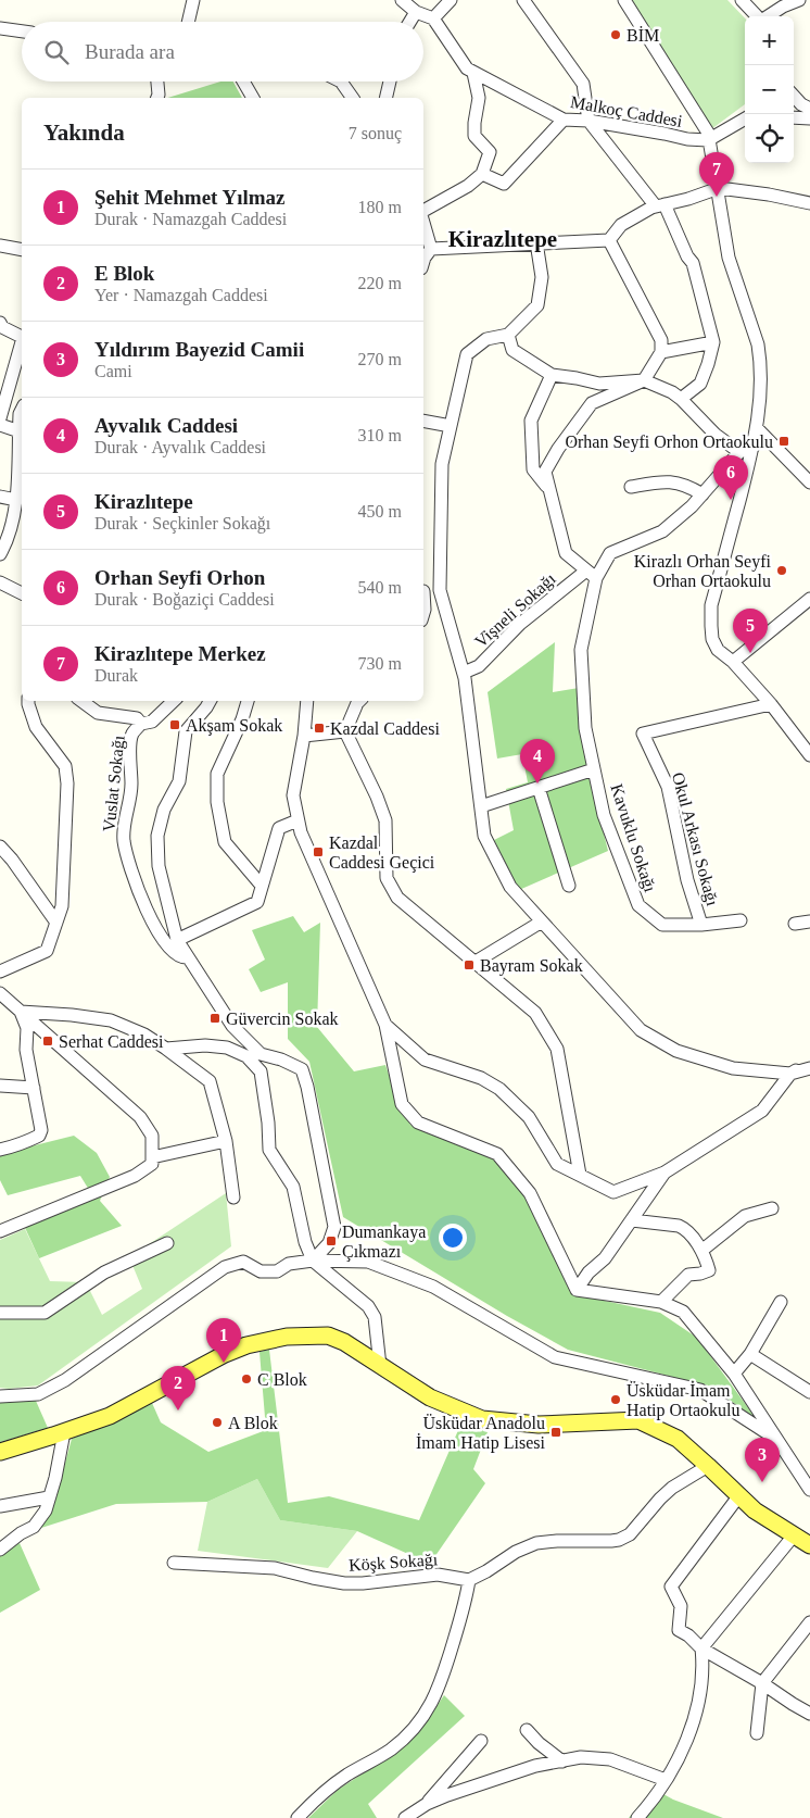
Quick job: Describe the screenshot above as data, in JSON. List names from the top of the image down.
{
  "streets": {
    "street": [
      "Malkoç Caddesi",
      "Vişneli Sokağı",
      "Vuslat Sokağı",
      "Kavuklu Sokağı",
      "Okul Arkası Sokağı",
      "Köşk Sokağı"
    ]
  },
  "crossings": [
    ["Vişneli Sokağı", "Kavuklu Sokağı"],
    ["Kavuklu Sokağı", "Okul Arkası Sokağı"]
  ],
  "districts": ["Kirazlıtepe"],
  "places": {
    "other": [
      "BİM",
      "Kirazlı Orhan Seyfi Orhan Ortaokulu",
      "C Blok",
      "Üsküdar İmam Hatip Ortaokulu",
      "A Blok"
    ],
    "transit": [
      "Orhan Seyfi Orhon Ortaokulu",
      "Akşam Sokak",
      "Kazdal Caddesi",
      "Kazdal Caddesi Geçici",
      "Bayram Sokak",
      "Güvercin Sokak",
      "Serhat Caddesi",
      "Dumankaya Çıkmazı",
      "Üsküdar Anadolu İmam Hatip Lisesi"
    ]
  },
  "page": {
    "map_buttons": ["+", "−"],
    "search": "Burada ara",
    "heading": ["Yakında", "7 sonuç"],
    "pins": [
      "7",
      "6",
      "5",
      "4",
      "1",
      "2",
      "3"
    ],
    "list": [
      {
        "mark": "1",
        "name": "Şehit Mehmet Yılmaz",
        "note": "Durak · Namazgah Caddesi",
        "value": "180 m"
      },
      {
        "mark": "2",
        "name": "E Blok",
        "note": "Yer · Namazgah Caddesi",
        "value": "220 m"
      },
      {
        "mark": "3",
        "name": "Yıldırım Bayezid Camii",
        "note": "Cami",
        "value": "270 m"
      },
      {
        "mark": "4",
        "name": "Ayvalık Caddesi",
        "note": "Durak · Ayvalık Caddesi",
        "value": "310 m"
      },
      {
        "mark": "5",
        "name": "Kirazlıtepe",
        "note": "Durak · Seçkinler Sokağı",
        "value": "450 m"
      },
      {
        "mark": "6",
        "name": "Orhan Seyfi Orhon",
        "note": "Durak · Boğaziçi Caddesi",
        "value": "540 m"
      },
      {
        "mark": "7",
        "name": "Kirazlıtepe Merkez",
        "note": "Durak",
        "value": "730 m"
      }
    ]
  }
}
